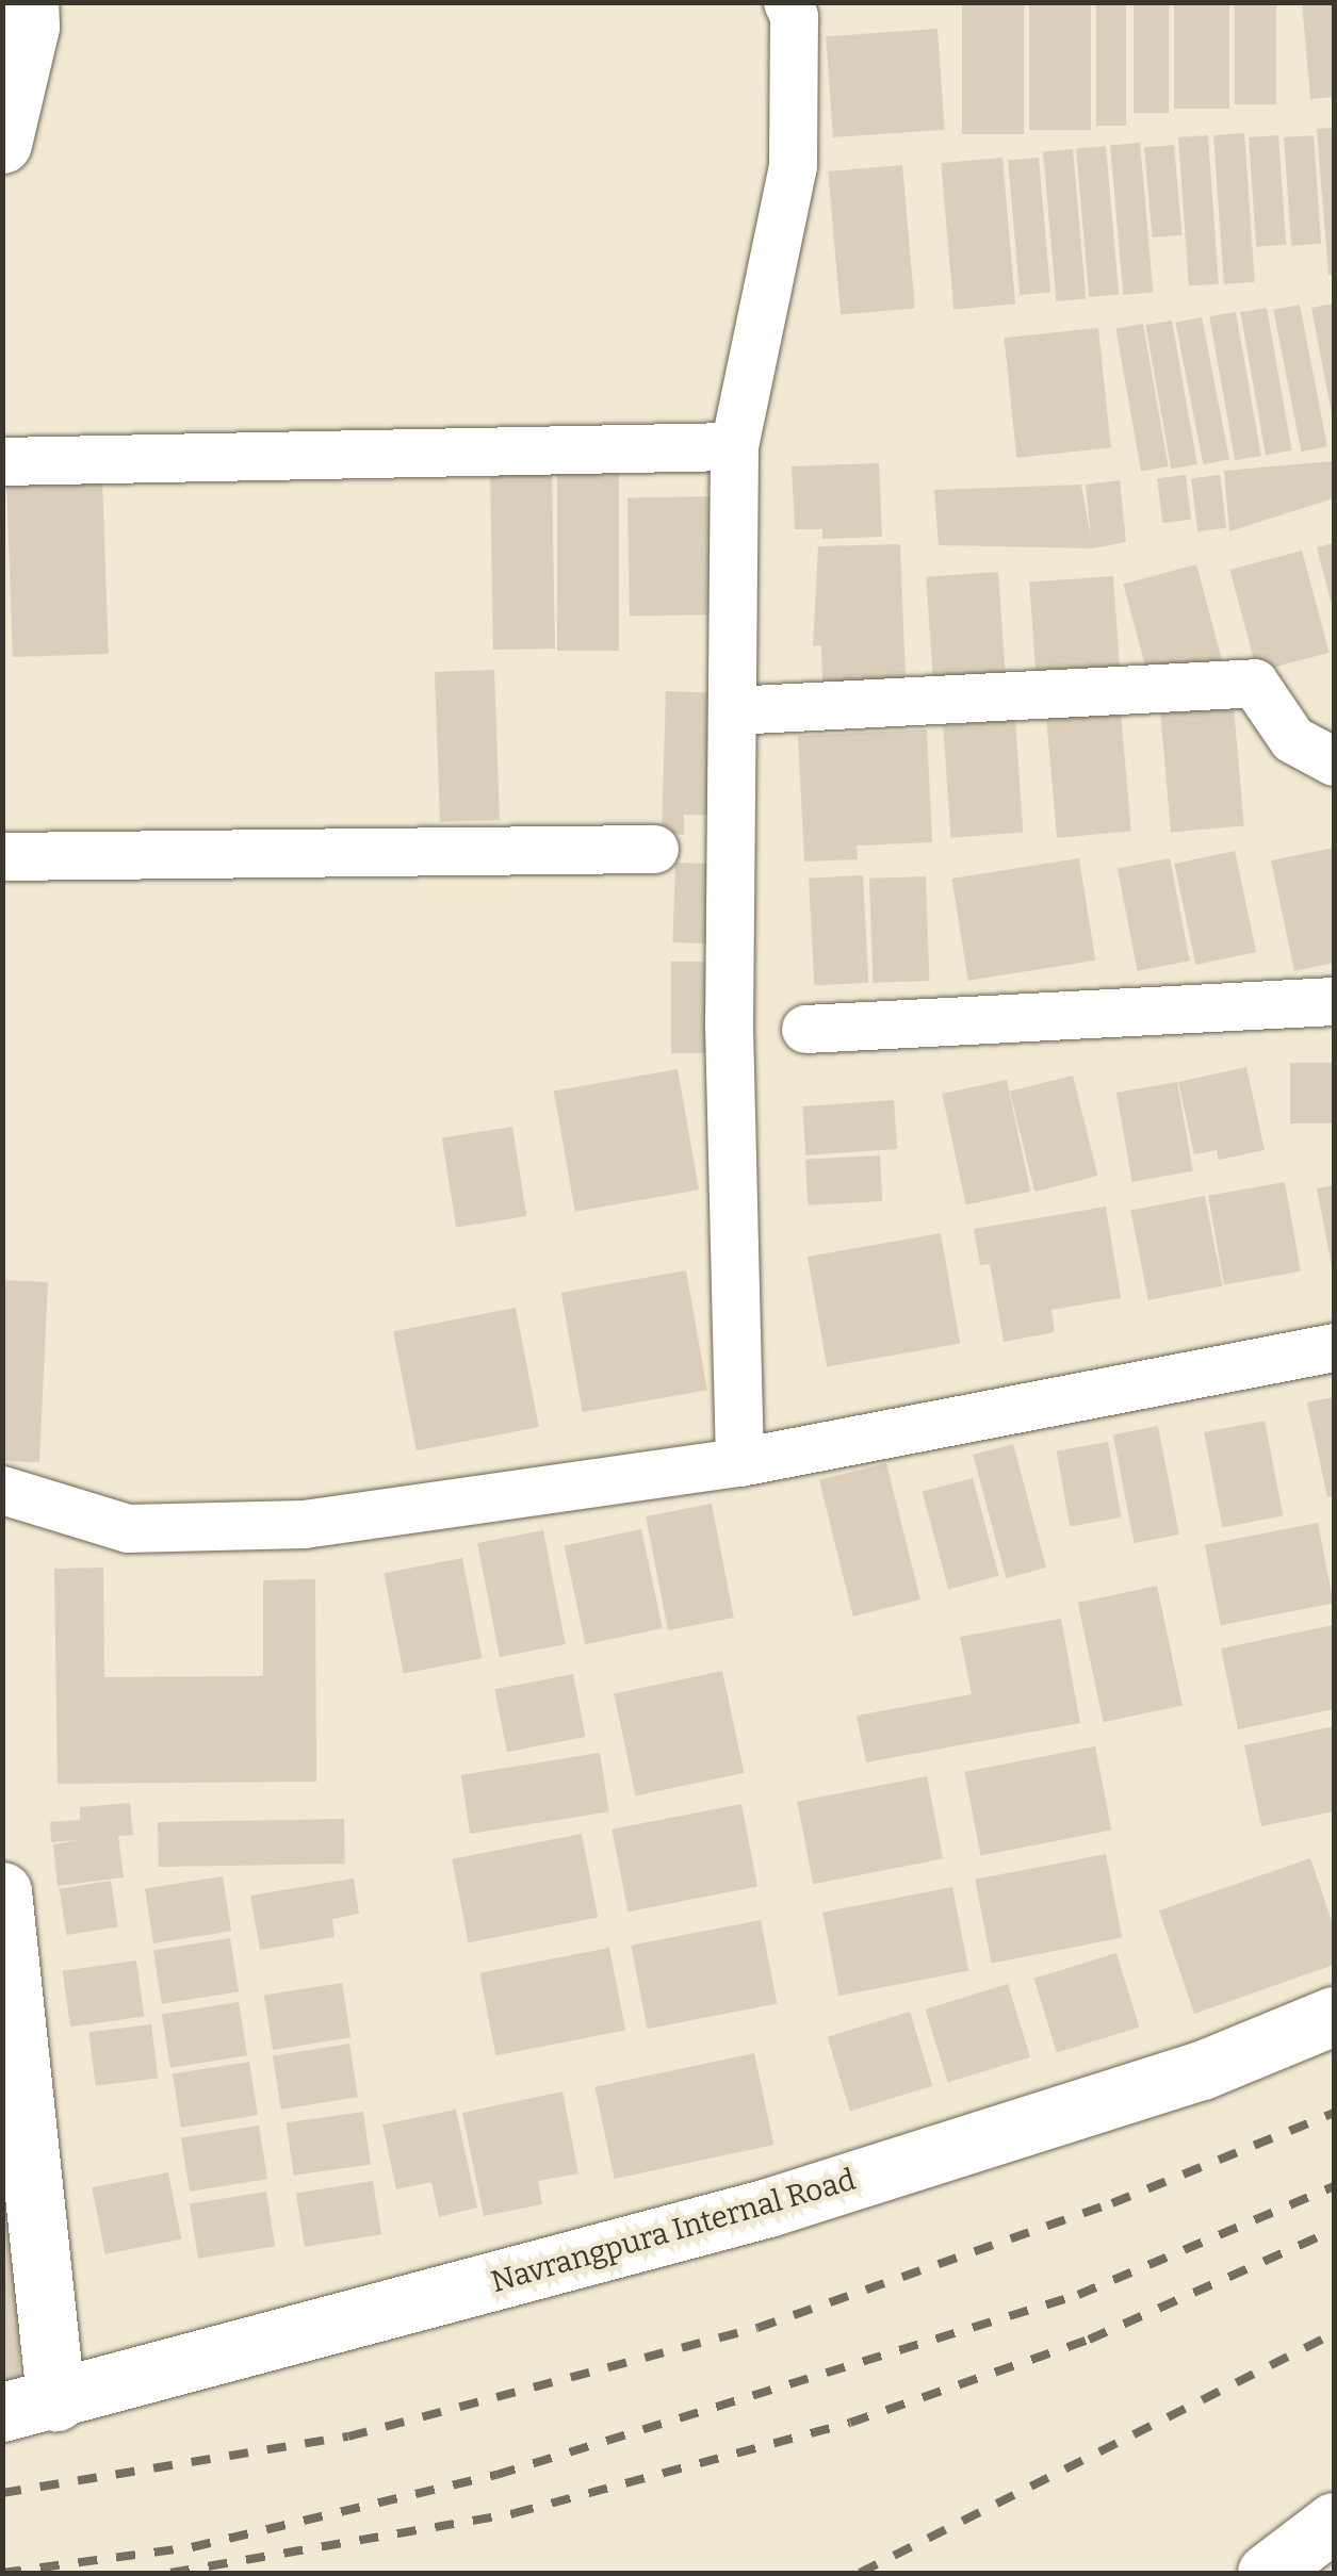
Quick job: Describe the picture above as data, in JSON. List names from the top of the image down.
{
  "streets": {
    "street": ["Navrangpura Internal Road"]
  }
}
